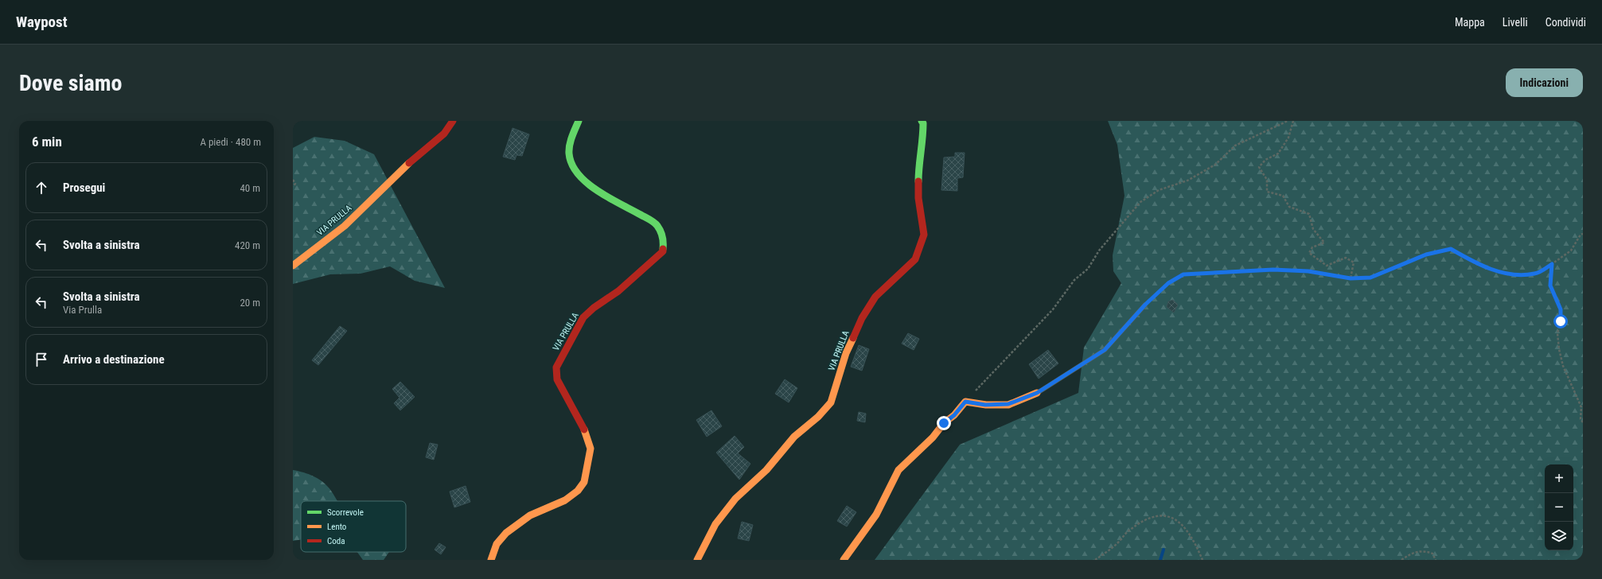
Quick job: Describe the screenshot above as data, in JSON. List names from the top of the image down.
{
  "streets": {
    "street": ["VIA PRULLA"]
  },
  "legend": ["Scorrevole", "Lento", "Coda"],
  "page": {
    "header": "Waypost",
    "nav": ["Mappa", "Livelli", "Condividi"],
    "buttons": "Indicazioni",
    "title": "Dove siamo",
    "heading": ["6 min", "A piedi · 480 m"],
    "list": [
      ["Prosegui", "40 m"],
      ["Svolta a sinistra", "420 m"],
      ["Svolta a sinistra", "Via Prulla", "20 m"],
      "Arrivo a destinazione"
    ],
    "map_buttons": ["+", "−"]
  }
}
